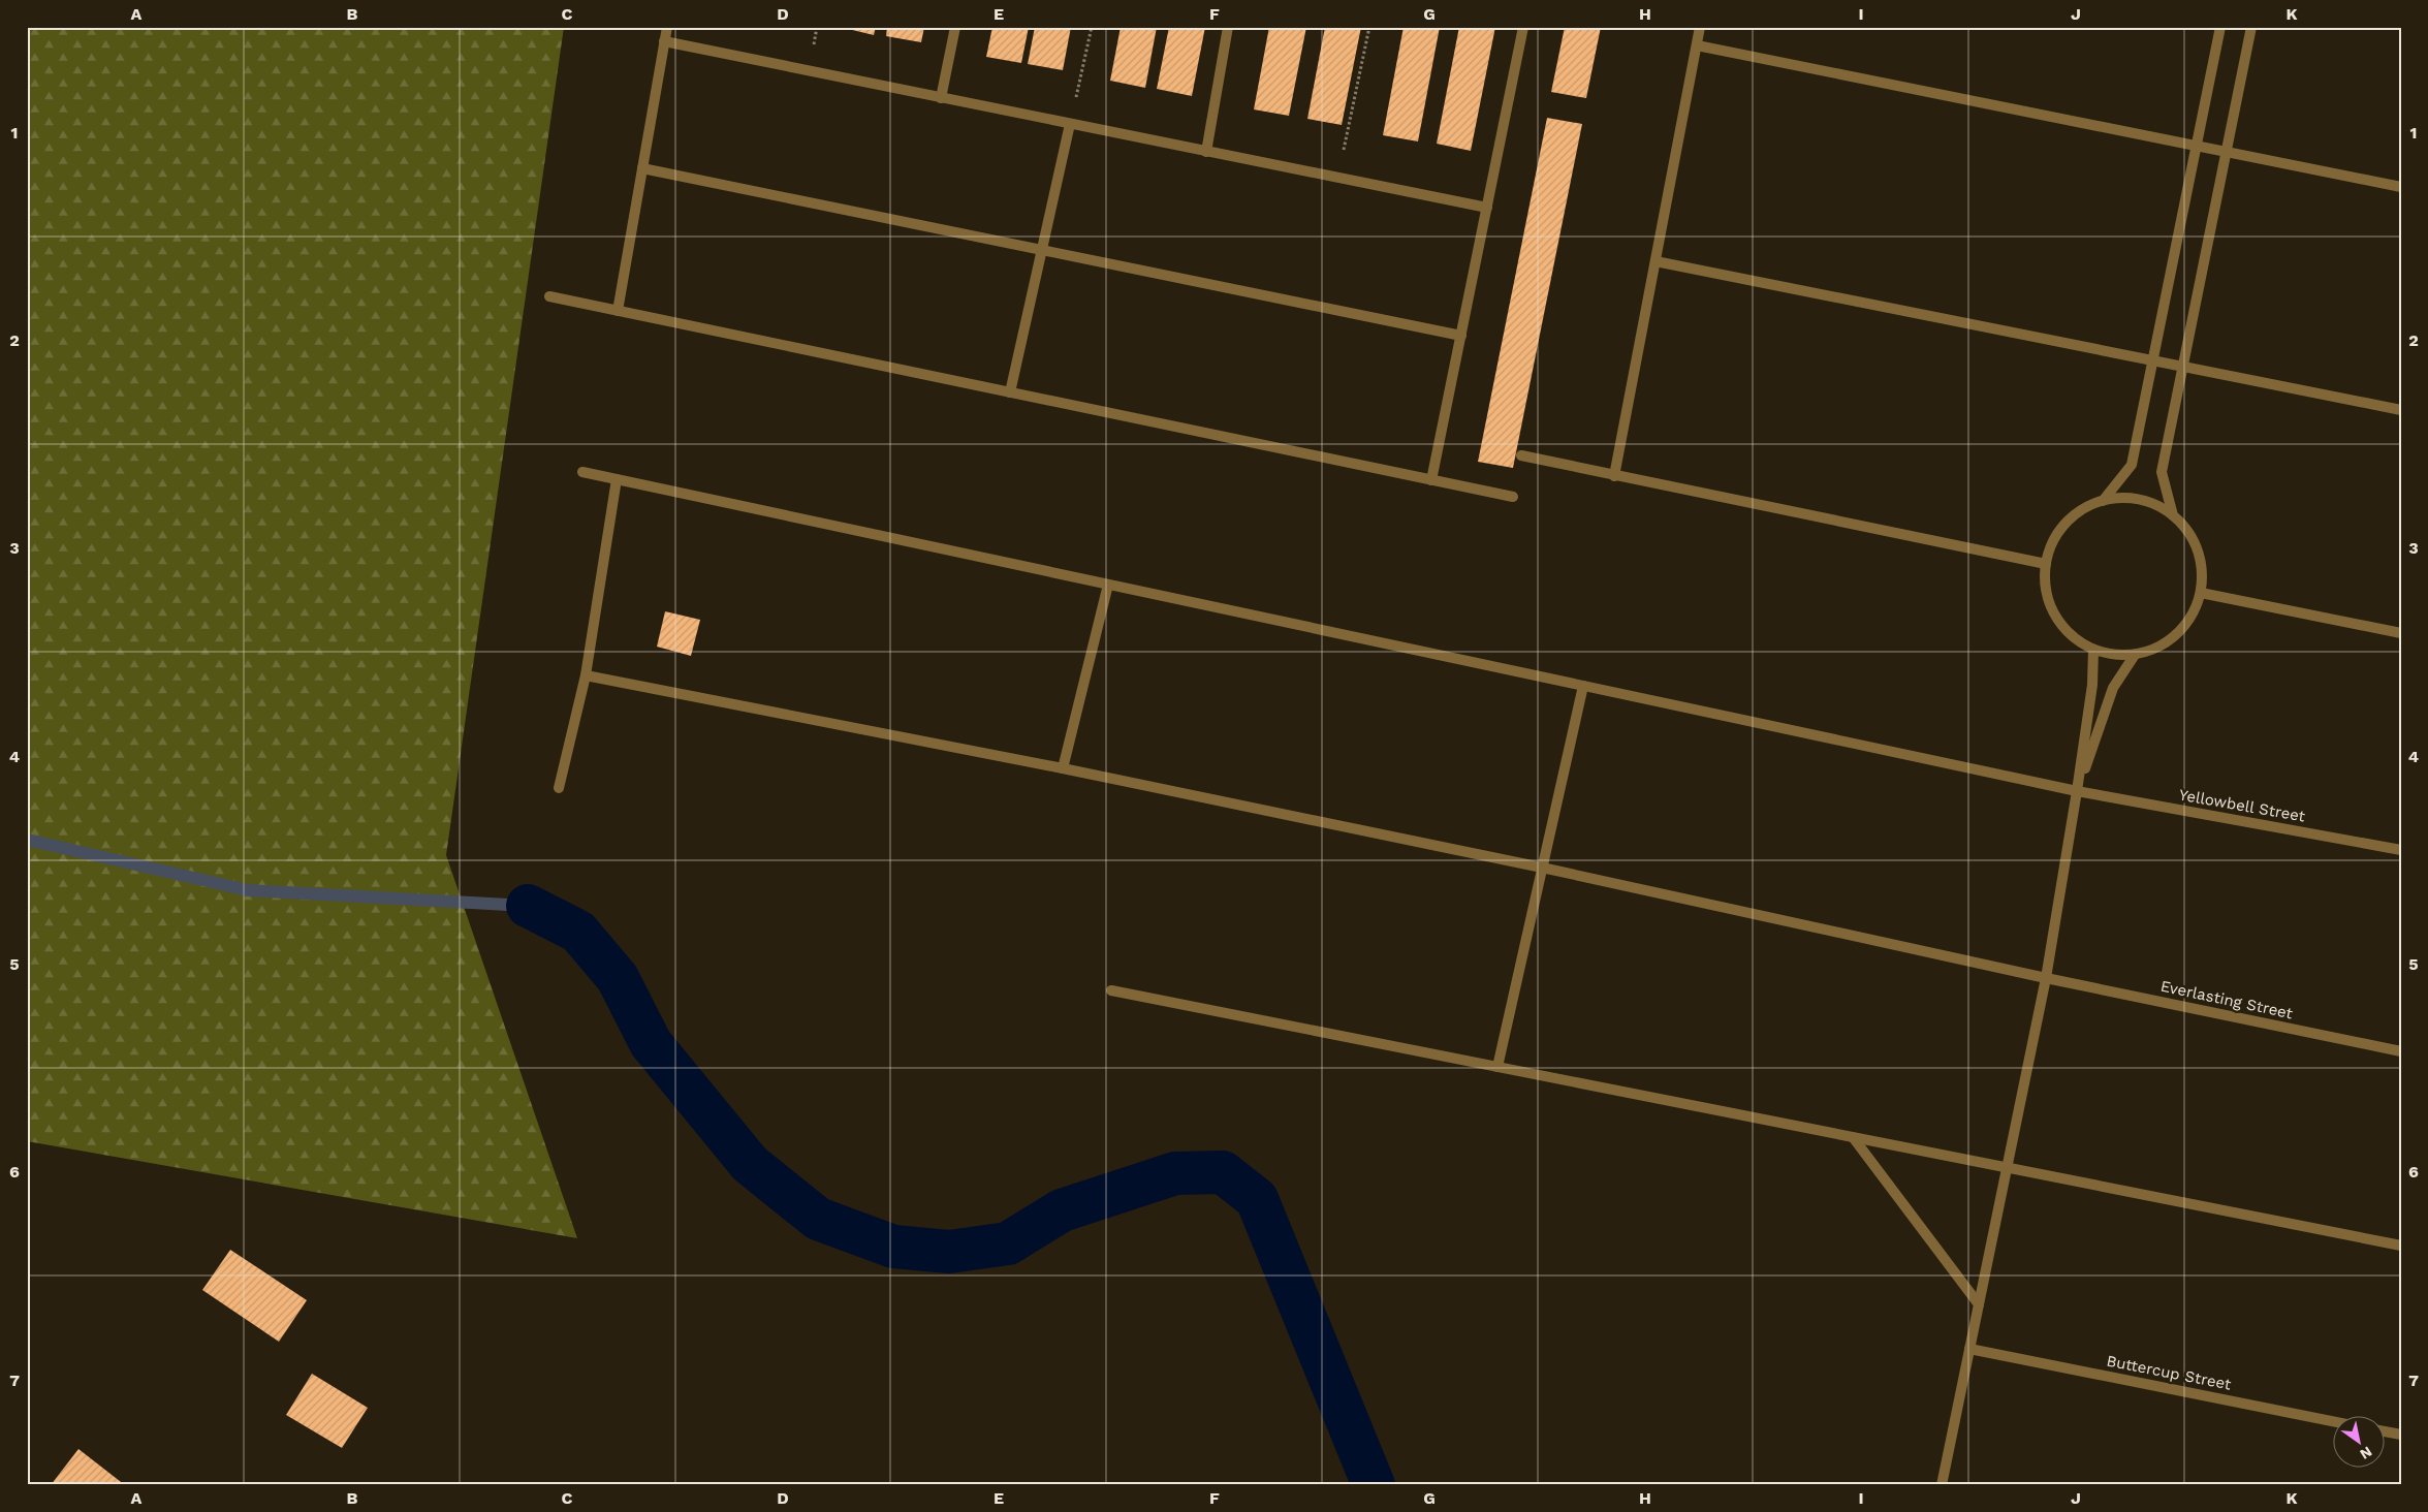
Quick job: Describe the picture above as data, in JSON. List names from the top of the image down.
{
  "streets": {
    "street": ["Yellowbell Street", "Everlasting Street", "Buttercup Street"]
  },
  "north": "bottom right",
  "grid": {
    "columns": [
      "A",
      "B",
      "C",
      "D",
      "E",
      "F",
      "G",
      "H",
      "I",
      "J",
      "K"
    ],
    "rows": [
      "1",
      "2",
      "3",
      "4",
      "5",
      "6",
      "7"
    ]
  }
}
